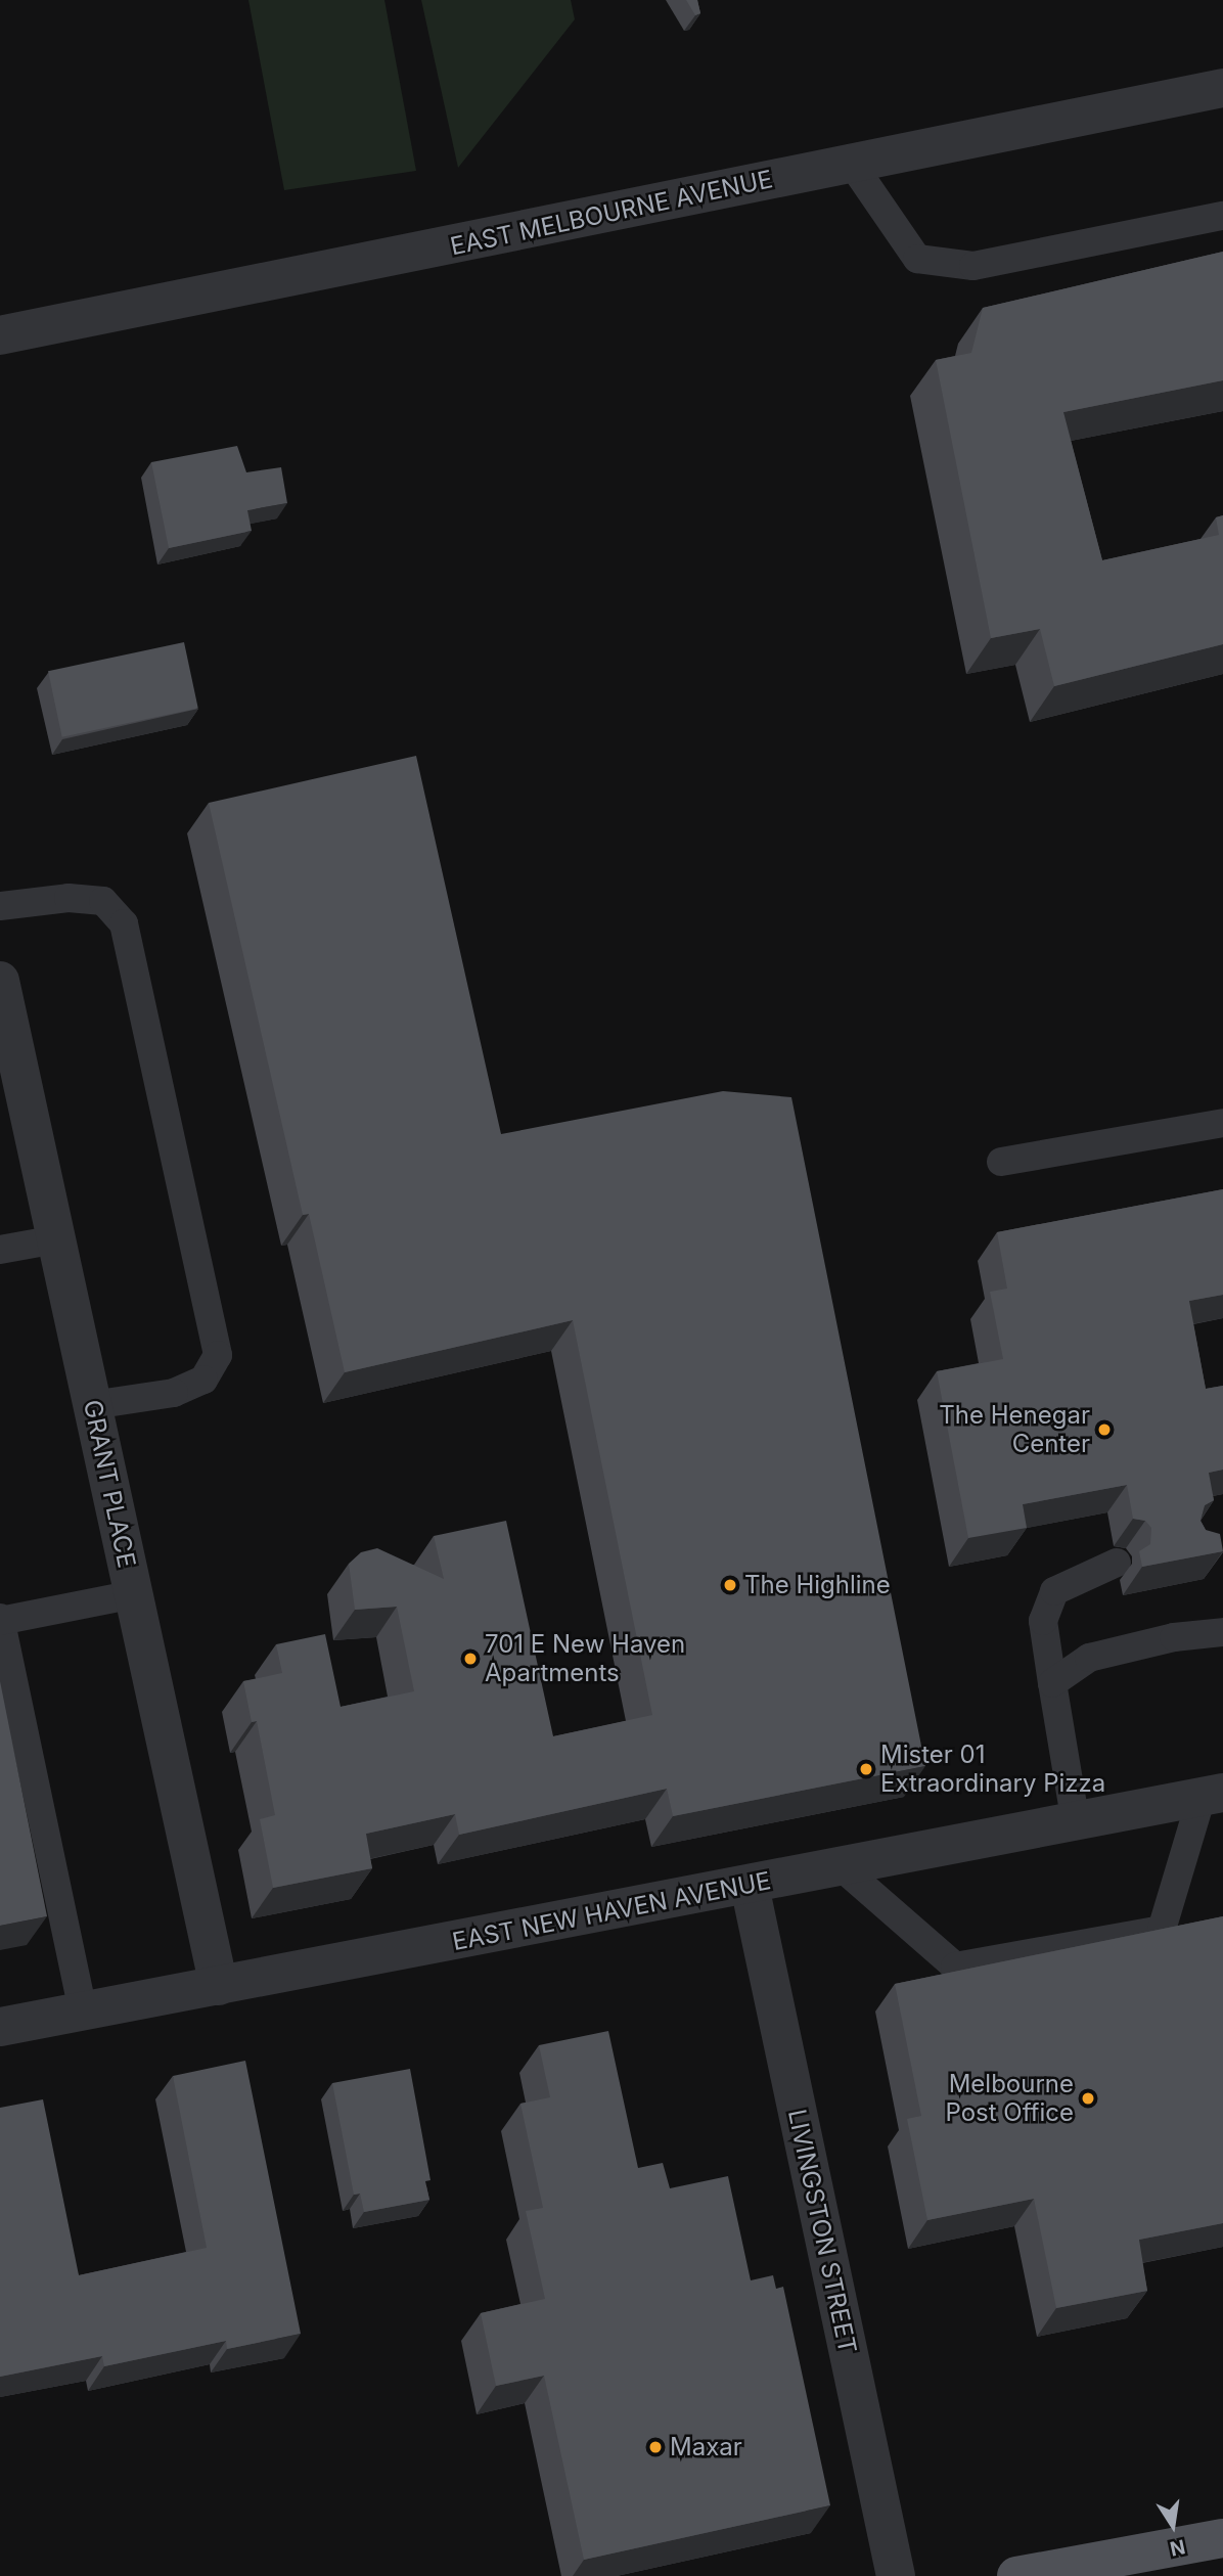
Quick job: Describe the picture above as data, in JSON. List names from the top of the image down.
{
  "streets": {
    "street": [
      "EAST MELBOURNE AVENUE",
      "GRANT PLACE",
      "EAST NEW HAVEN AVENUE",
      "LIVINGSTON STREET"
    ]
  },
  "crossings": [
    ["GRANT PLACE", "EAST NEW HAVEN AVENUE"],
    ["EAST NEW HAVEN AVENUE", "LIVINGSTON STREET"]
  ],
  "places": [
    "The Henegar Center",
    "The Highline",
    "701 E New Haven Apartments",
    "Mister 01 Extraordinary Pizza",
    "Melbourne Post Office",
    "Maxar"
  ],
  "north": "bottom"
}
